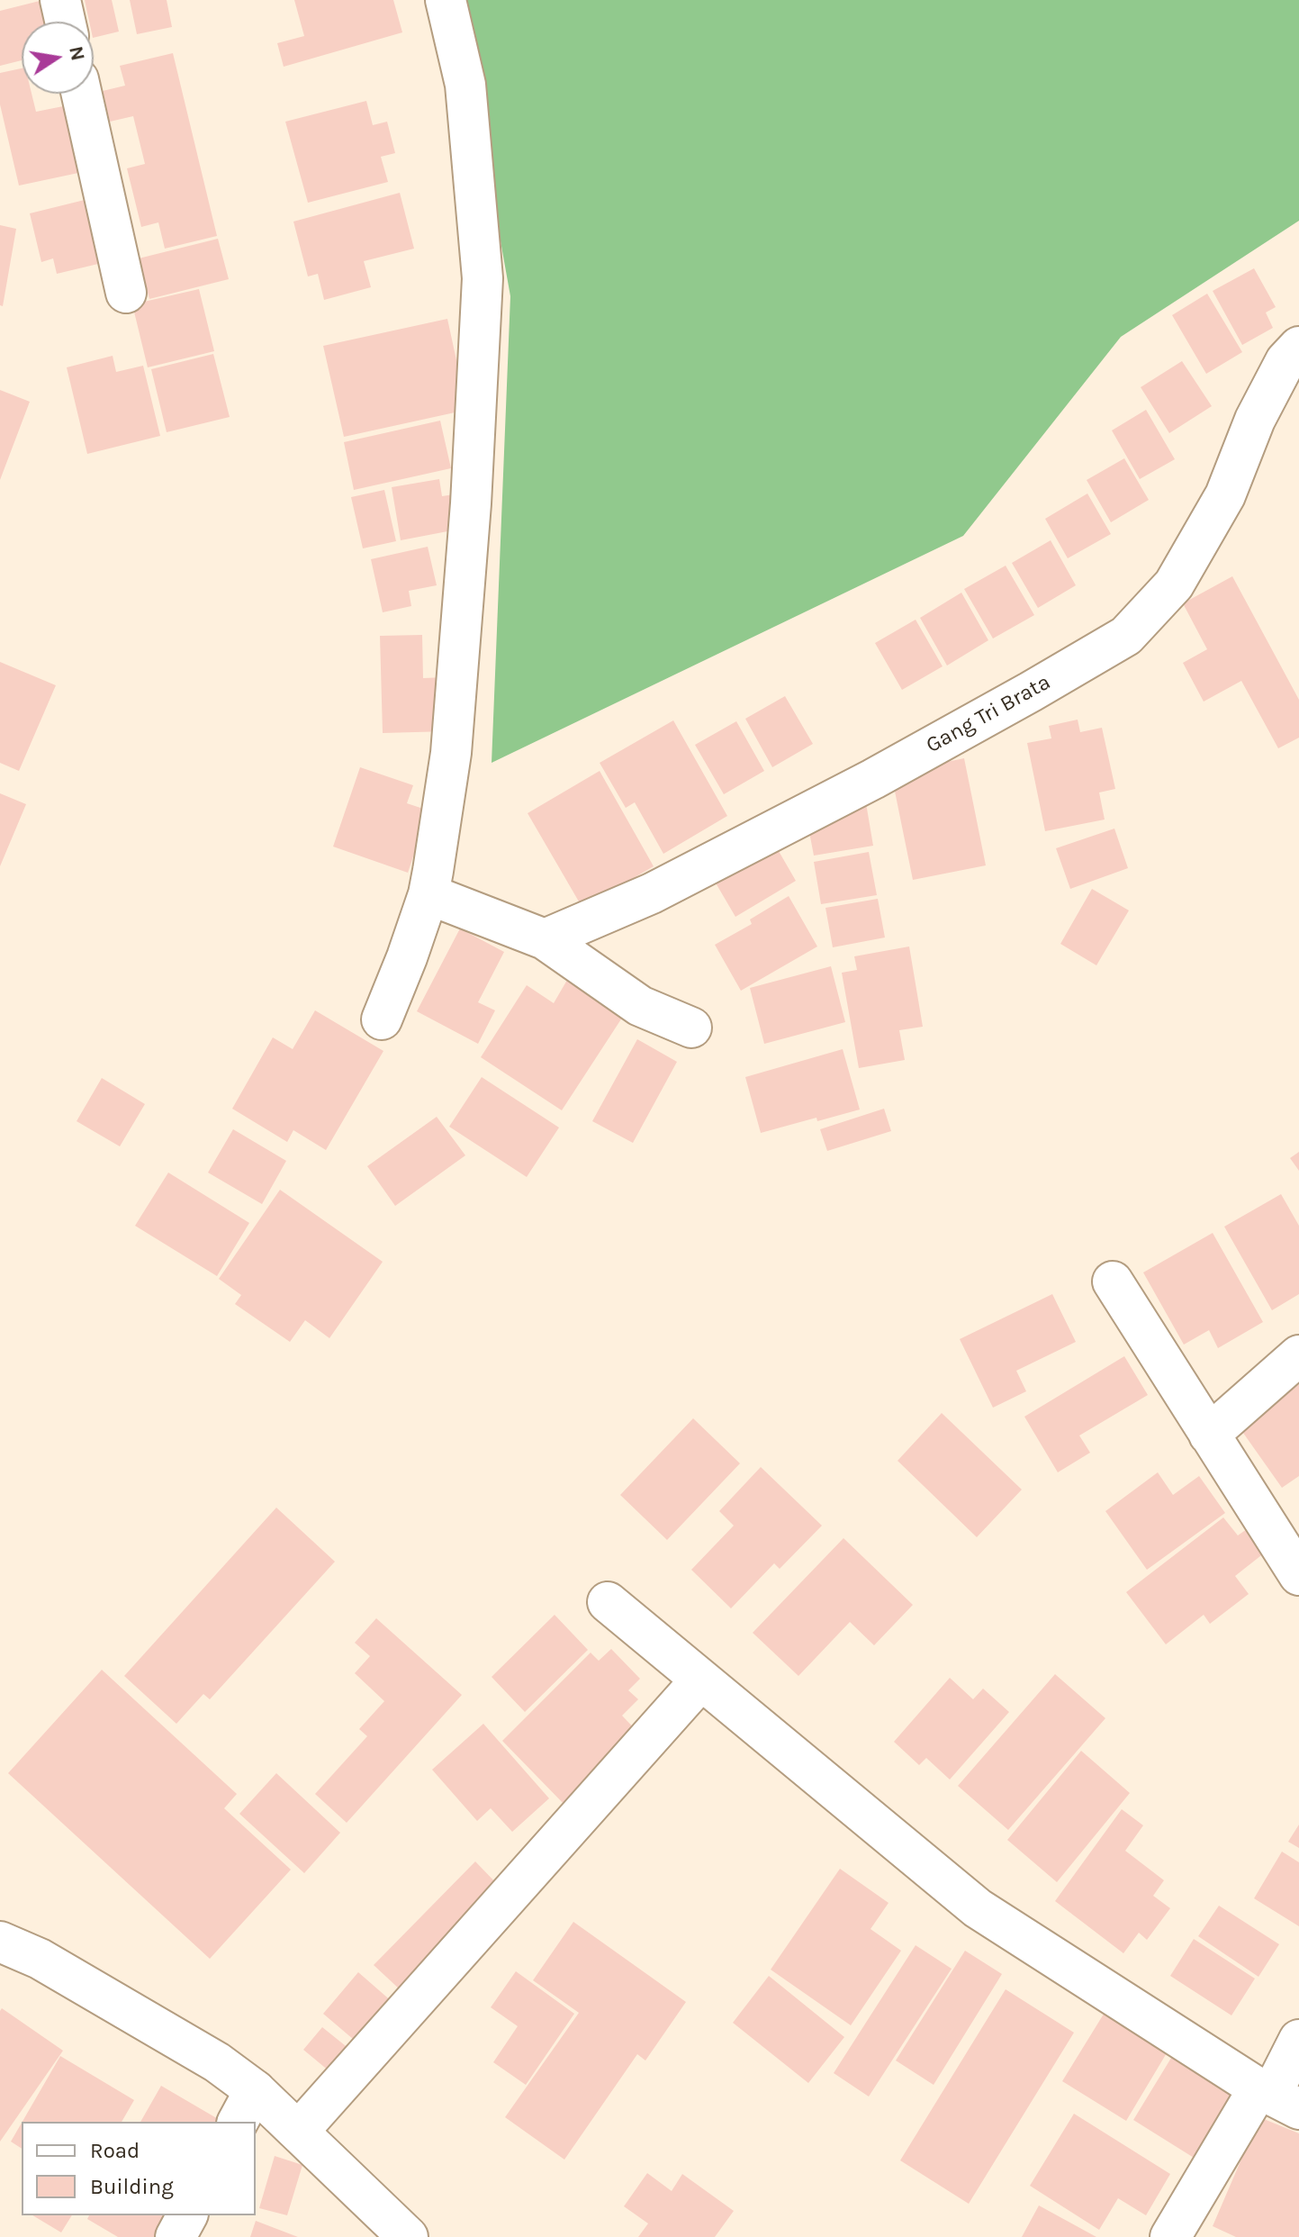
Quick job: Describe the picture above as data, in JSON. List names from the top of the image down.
{
  "streets": {
    "street": ["Gang Tri Brata"]
  },
  "legend": ["Road", "Building"],
  "north": "right"
}
